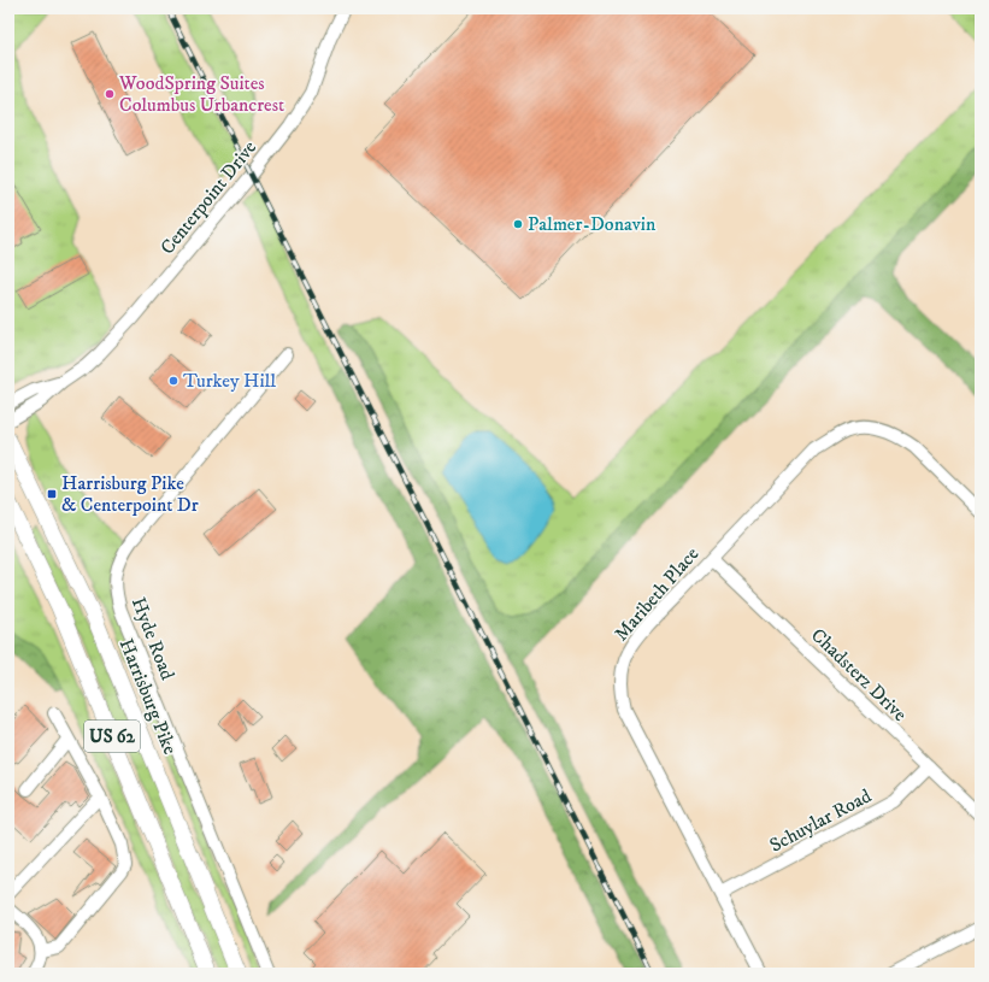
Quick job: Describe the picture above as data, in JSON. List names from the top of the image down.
{
  "streets": {
    "main road": ["Harrisburg Pike", "US 62"],
    "street": [
      "Centerpoint Drive",
      "Maribeth Place",
      "Hyde Road",
      "Chadsterz Drive",
      "Schuylar Road"
    ]
  },
  "crossings": [
    ["Maribeth Place", "Chadsterz Drive"],
    ["Maribeth Place", "Schuylar Road"],
    ["Chadsterz Drive", "Schuylar Road"]
  ],
  "places": {
    "other": ["WoodSpring Suites Columbus Urbancrest", "Palmer-Donavin", "Turkey Hill"],
    "transit": ["Harrisburg Pike & Centerpoint Dr"]
  }
}
